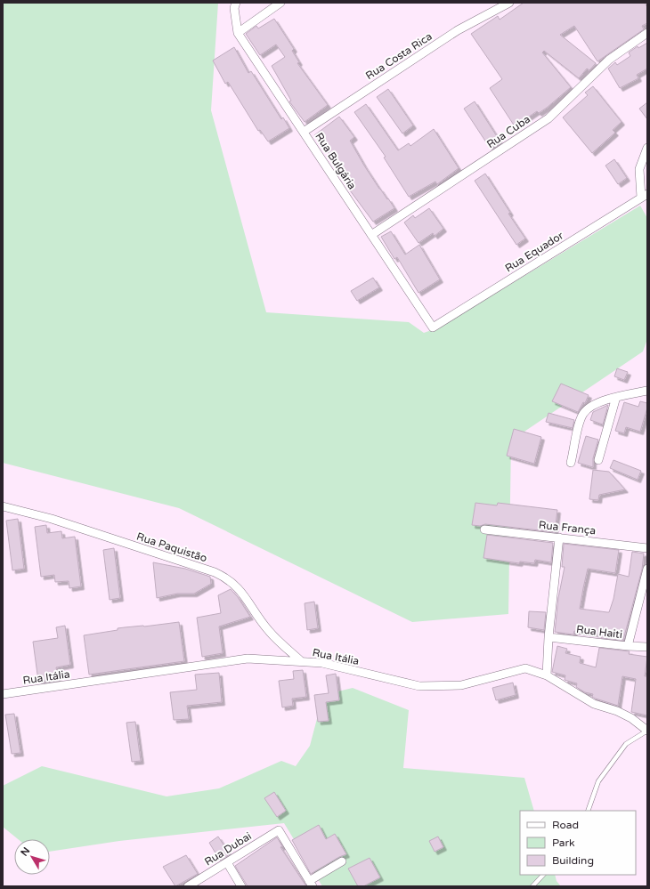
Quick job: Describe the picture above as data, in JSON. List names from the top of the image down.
{
  "streets": {
    "street": [
      "Rua Costa Rica",
      "Rua Cuba",
      "Rua Bulgária",
      "Rua Equador",
      "Rua França",
      "Rua Paquistão",
      "Rua Haiti",
      "Rua Itália",
      "Rua Dubai"
    ]
  },
  "crossings": [
    ["Rua Costa Rica", "Rua Bulgária"],
    ["Rua Cuba", "Rua Bulgária"],
    ["Rua Bulgária", "Rua Equador"],
    ["Rua Paquistão", "Rua Itália"]
  ],
  "legend": ["Road", "Park", "Building"],
  "north": "top left"
}
